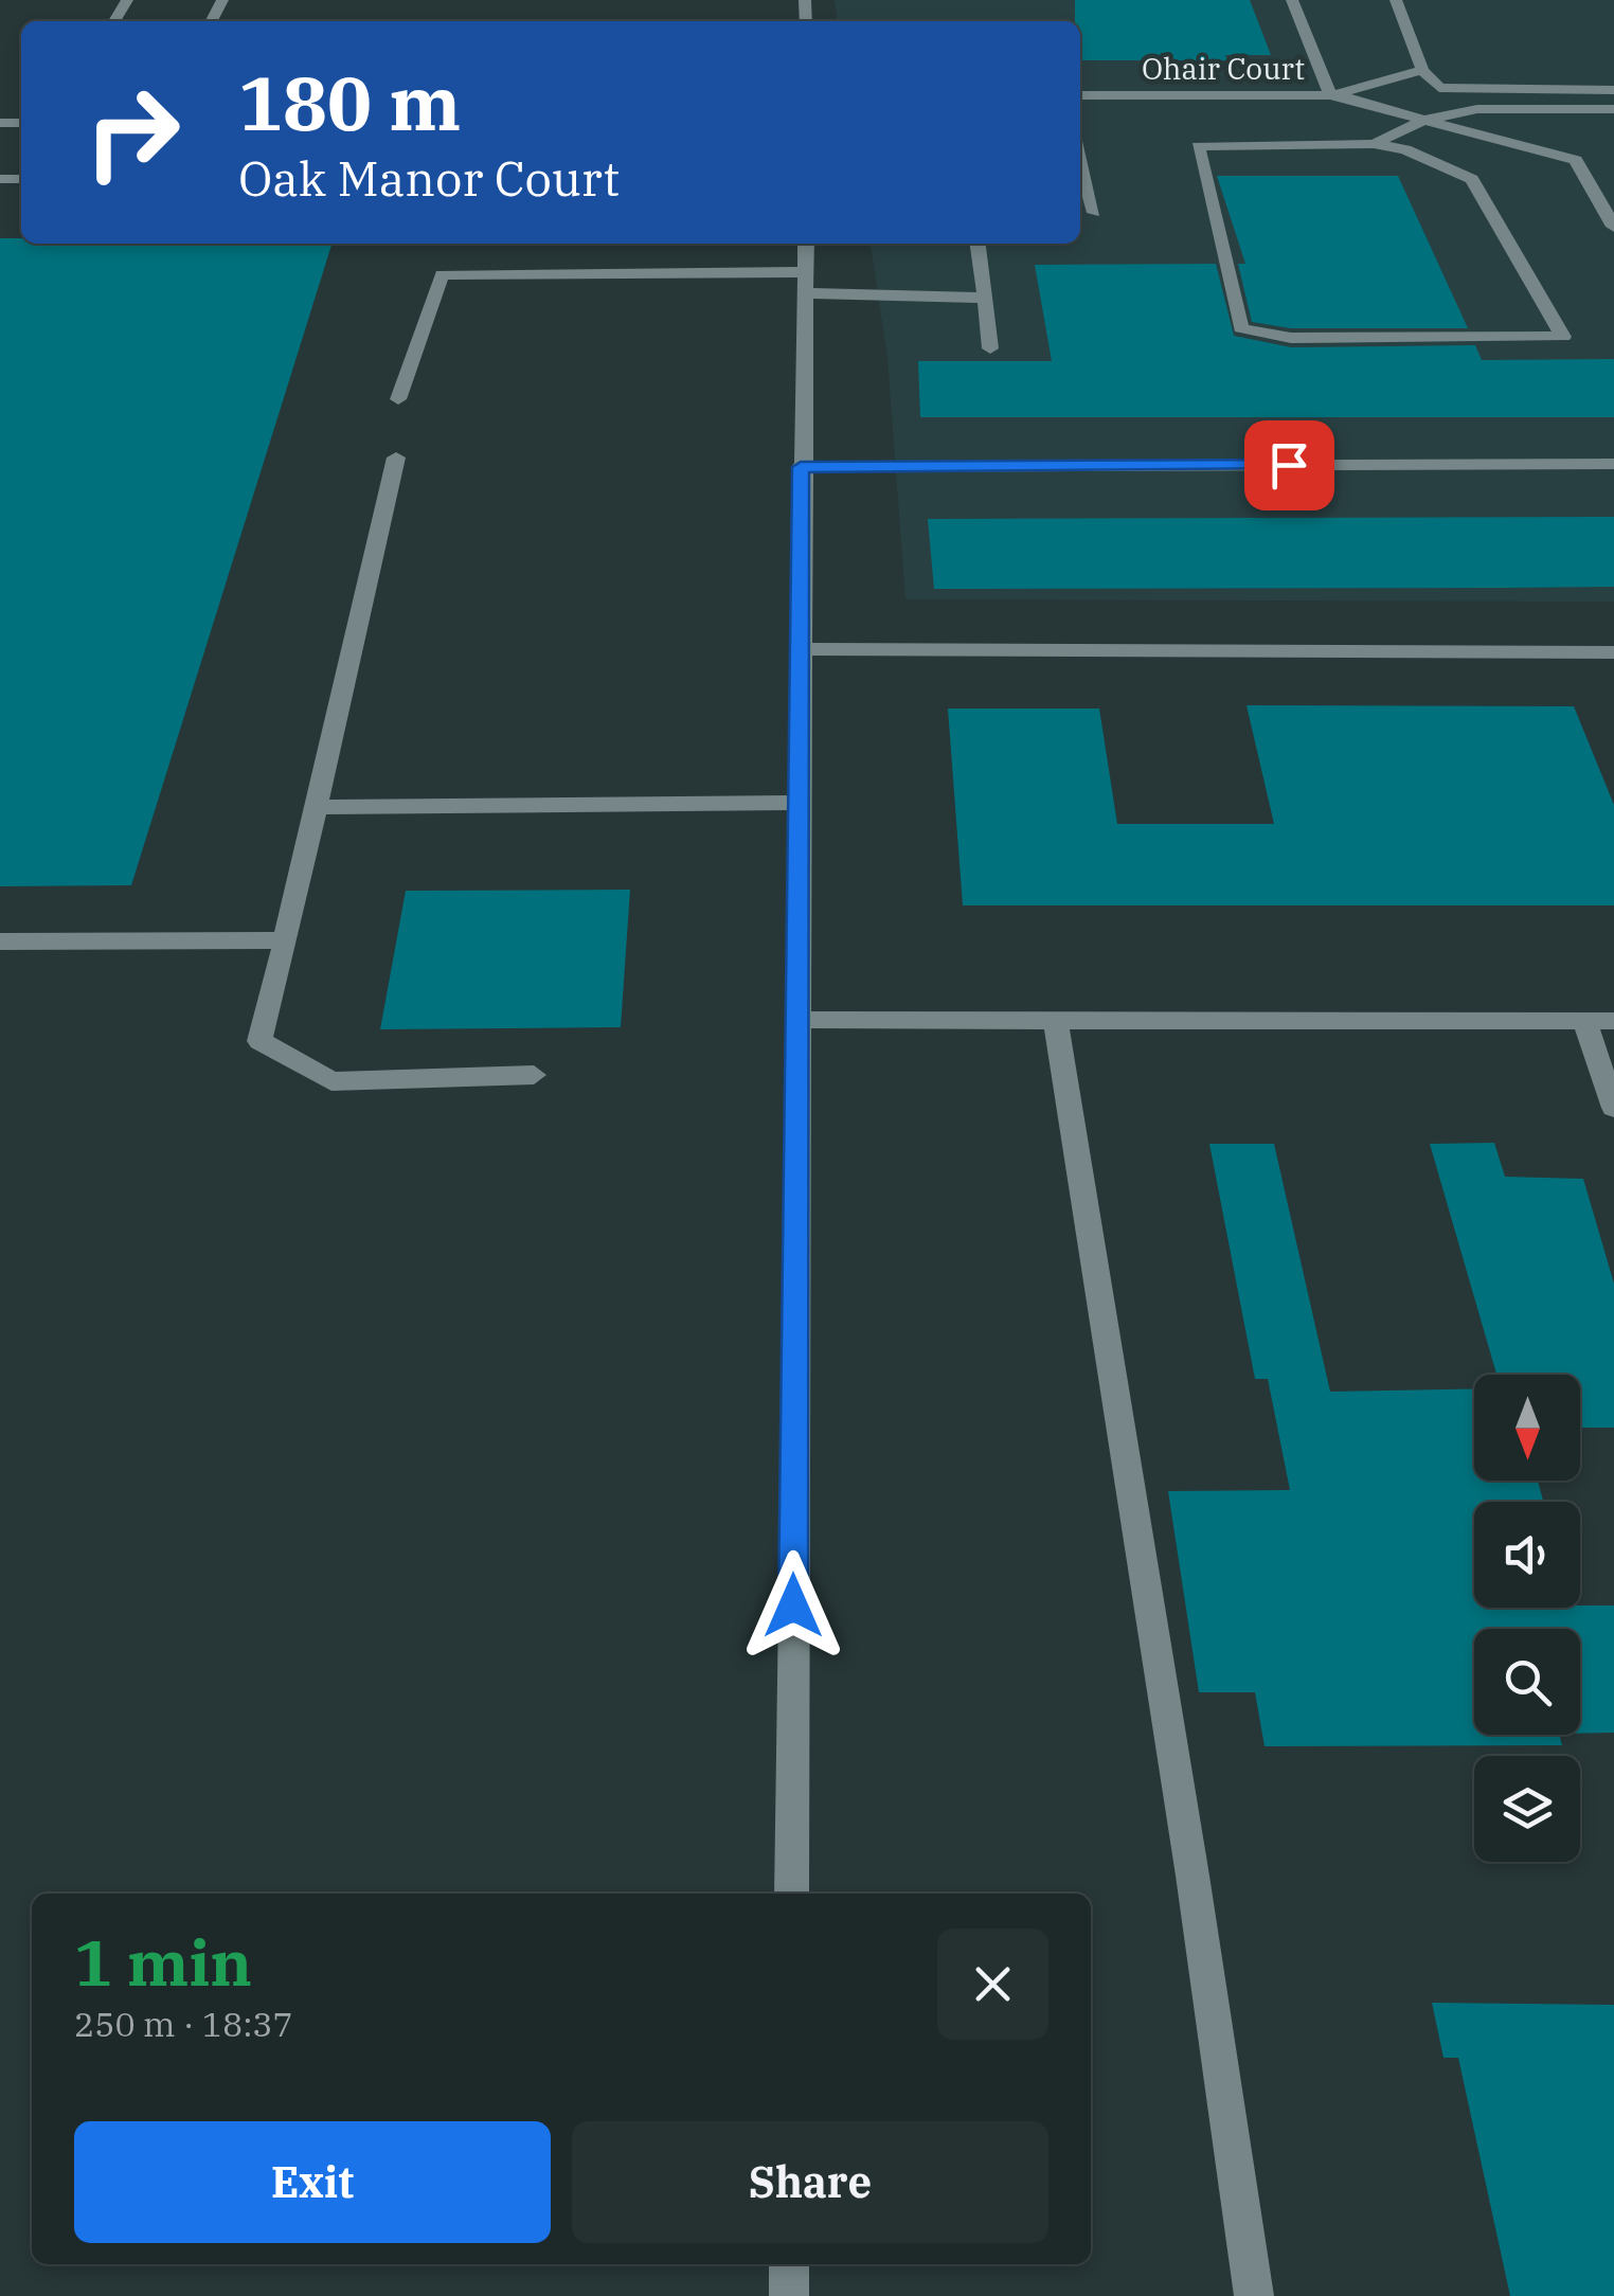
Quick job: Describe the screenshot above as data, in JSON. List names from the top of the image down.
{
  "streets": {
    "street": ["Ohair Court"]
  },
  "north": "bottom",
  "page": {
    "turn": ["180 m", "Oak Manor Court"],
    "heading": ["1 min", "250 m · 18:37"],
    "buttons": ["Exit", "Share"]
  }
}
